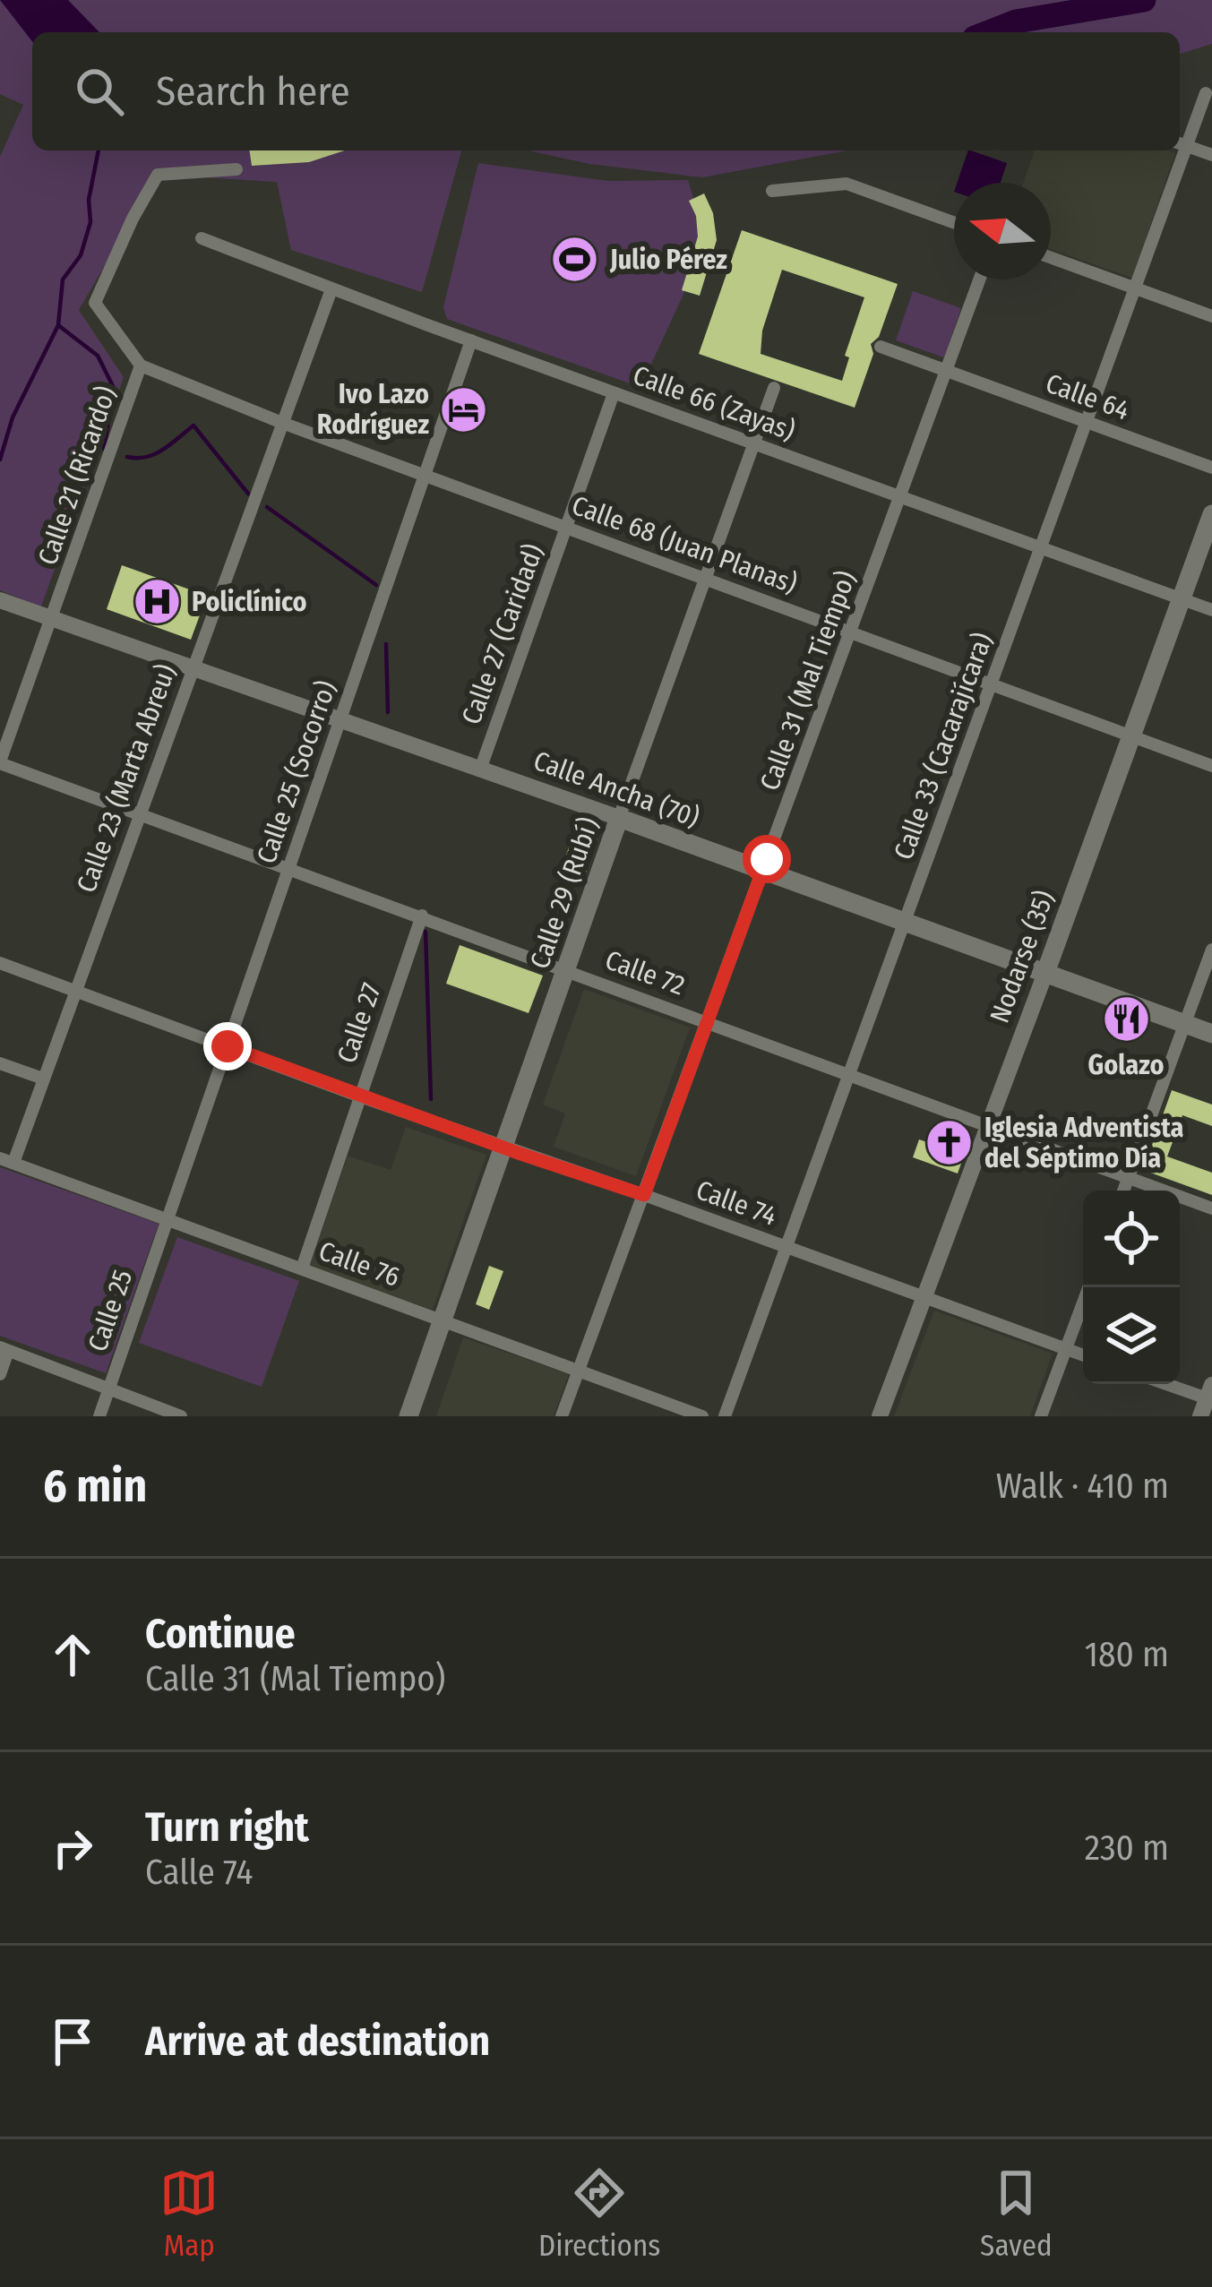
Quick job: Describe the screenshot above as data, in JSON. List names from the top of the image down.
{
  "streets": {
    "main road": ["Calle Ancha (70)", "Calle 29 (Rubí)", "Nodarse (35)"],
    "street": [
      "Calle 64",
      "Calle 66 (Zayas)",
      "Calle 21 (Ricardo)",
      "Calle 68 (Juan Planas)",
      "Calle 27 (Caridad)",
      "Calle 31 (Mal Tiempo)",
      "Calle 33 (Cacarajícara)",
      "Calle 25 (Socorro)",
      "Calle 23 (Marta Abreu)",
      "Calle 72",
      "Calle 27",
      "Calle 74",
      "Calle 76",
      "Calle 25"
    ]
  },
  "crossings": [
    ["Calle 64", "Calle 31 (Mal Tiempo)"],
    ["Calle 64", "Calle 33 (Cacarajícara)"],
    ["Calle 66 (Zayas)", "Calle 27 (Caridad)"],
    ["Calle 66 (Zayas)", "Calle 31 (Mal Tiempo)"],
    ["Calle 66 (Zayas)", "Calle 33 (Cacarajícara)"],
    ["Calle 66 (Zayas)", "Calle 25 (Socorro)"],
    ["Calle 66 (Zayas)", "Calle 23 (Marta Abreu)"],
    ["Calle 66 (Zayas)", "Calle 29 (Rubí)"],
    ["Calle 66 (Zayas)", "Nodarse (35)"],
    ["Calle 21 (Ricardo)", "Calle 68 (Juan Planas)"],
    ["Calle 21 (Ricardo)", "Calle Ancha (70)"],
    ["Calle 21 (Ricardo)", "Calle 72"],
    ["Calle 68 (Juan Planas)", "Calle 27 (Caridad)"],
    ["Calle 68 (Juan Planas)", "Calle 31 (Mal Tiempo)"],
    ["Calle 68 (Juan Planas)", "Calle 33 (Cacarajícara)"],
    ["Calle 68 (Juan Planas)", "Calle 25 (Socorro)"],
    ["Calle 68 (Juan Planas)", "Calle 23 (Marta Abreu)"],
    ["Calle 68 (Juan Planas)", "Calle 29 (Rubí)"],
    ["Calle 68 (Juan Planas)", "Nodarse (35)"],
    ["Calle 27 (Caridad)", "Calle Ancha (70)"],
    ["Calle 31 (Mal Tiempo)", "Calle Ancha (70)"],
    ["Calle 31 (Mal Tiempo)", "Calle 72"],
    ["Calle 31 (Mal Tiempo)", "Calle 74"],
    ["Calle 31 (Mal Tiempo)", "Calle 76"],
    ["Calle 33 (Cacarajícara)", "Calle Ancha (70)"],
    ["Calle 33 (Cacarajícara)", "Calle 72"],
    ["Calle 33 (Cacarajícara)", "Calle 74"],
    ["Calle 25 (Socorro)", "Calle Ancha (70)"],
    ["Calle 25 (Socorro)", "Calle 72"],
    ["Calle 25 (Socorro)", "Calle 74"],
    ["Calle 25 (Socorro)", "Calle 76"],
    ["Calle 25 (Socorro)", "Calle 25"],
    ["Calle 23 (Marta Abreu)", "Calle Ancha (70)"],
    ["Calle 23 (Marta Abreu)", "Calle 72"],
    ["Calle 23 (Marta Abreu)", "Calle 74"],
    ["Calle 23 (Marta Abreu)", "Calle 76"],
    ["Calle Ancha (70)", "Calle 29 (Rubí)"],
    ["Calle Ancha (70)", "Nodarse (35)"],
    ["Calle 29 (Rubí)", "Calle 72"],
    ["Calle 29 (Rubí)", "Calle 74"],
    ["Calle 29 (Rubí)", "Calle 76"],
    ["Nodarse (35)", "Calle 72"],
    ["Nodarse (35)", "Calle 74"],
    ["Calle 72", "Calle 27"],
    ["Calle 27", "Calle 74"],
    ["Calle 27", "Calle 76"],
    ["Calle 76", "Calle 25"]
  ],
  "places": {
    "sports": ["Julio Pérez"],
    "hotel": ["Ivo Lazo Rodríguez"],
    "hospital": ["Policlínico"],
    "restaurant": ["Golazo"],
    "church": ["Iglesia Adventista del Séptimo Día"]
  },
  "north": "left",
  "page": {
    "search": "Search here",
    "heading": ["6 min", "Walk · 410 m"],
    "list": [
      ["Continue", "Calle 31 (Mal Tiempo)", "180 m"],
      ["Turn right", "Calle 74", "230 m"],
      "Arrive at destination"
    ],
    "nav": ["Map", "Directions", "Saved"]
  }
}
